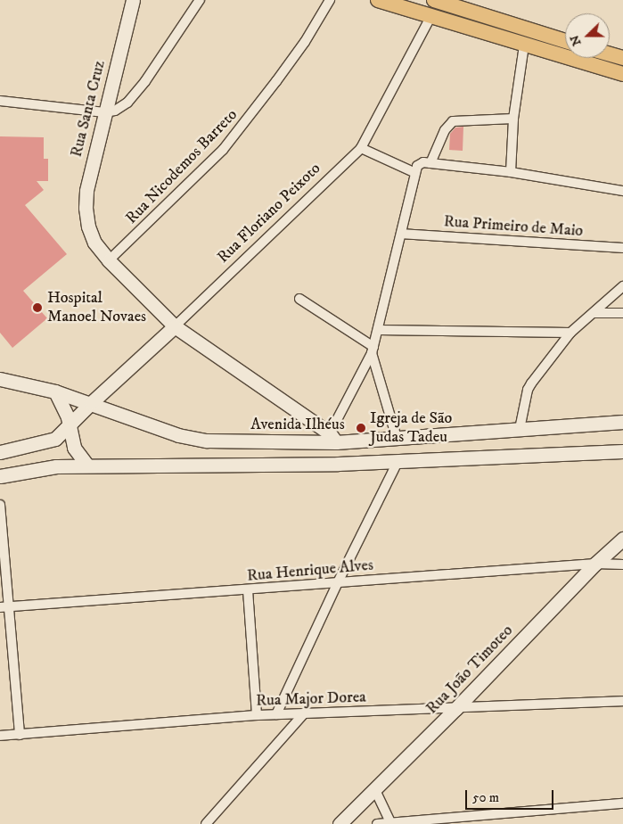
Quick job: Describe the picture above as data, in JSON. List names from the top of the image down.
{
  "streets": {
    "main road": [
      "Rua Santa Cruz",
      "Rua Floriano Peixoto",
      "Avenida Ilhéus",
      "Rua João Timoteo"
    ],
    "street": [
      "Rua Nicodemos Barreto",
      "Rua Primeiro de Maio",
      "Rua Henrique Alves",
      "Rua Major Dorea"
    ]
  },
  "crossings": [
    ["Rua Santa Cruz", "Rua Nicodemos Barreto"],
    ["Rua Santa Cruz", "Rua Floriano Peixoto"],
    ["Rua Santa Cruz", "Avenida Ilhéus"],
    ["Rua Floriano Peixoto", "Avenida Ilhéus"],
    ["Rua Henrique Alves", "Rua João Timoteo"],
    ["Rua João Timoteo", "Rua Major Dorea"]
  ],
  "places": ["Hospital Manoel Novaes", "Igreja de São Judas Tadeu"],
  "scale_bar": "50 m",
  "north": "left"
}
